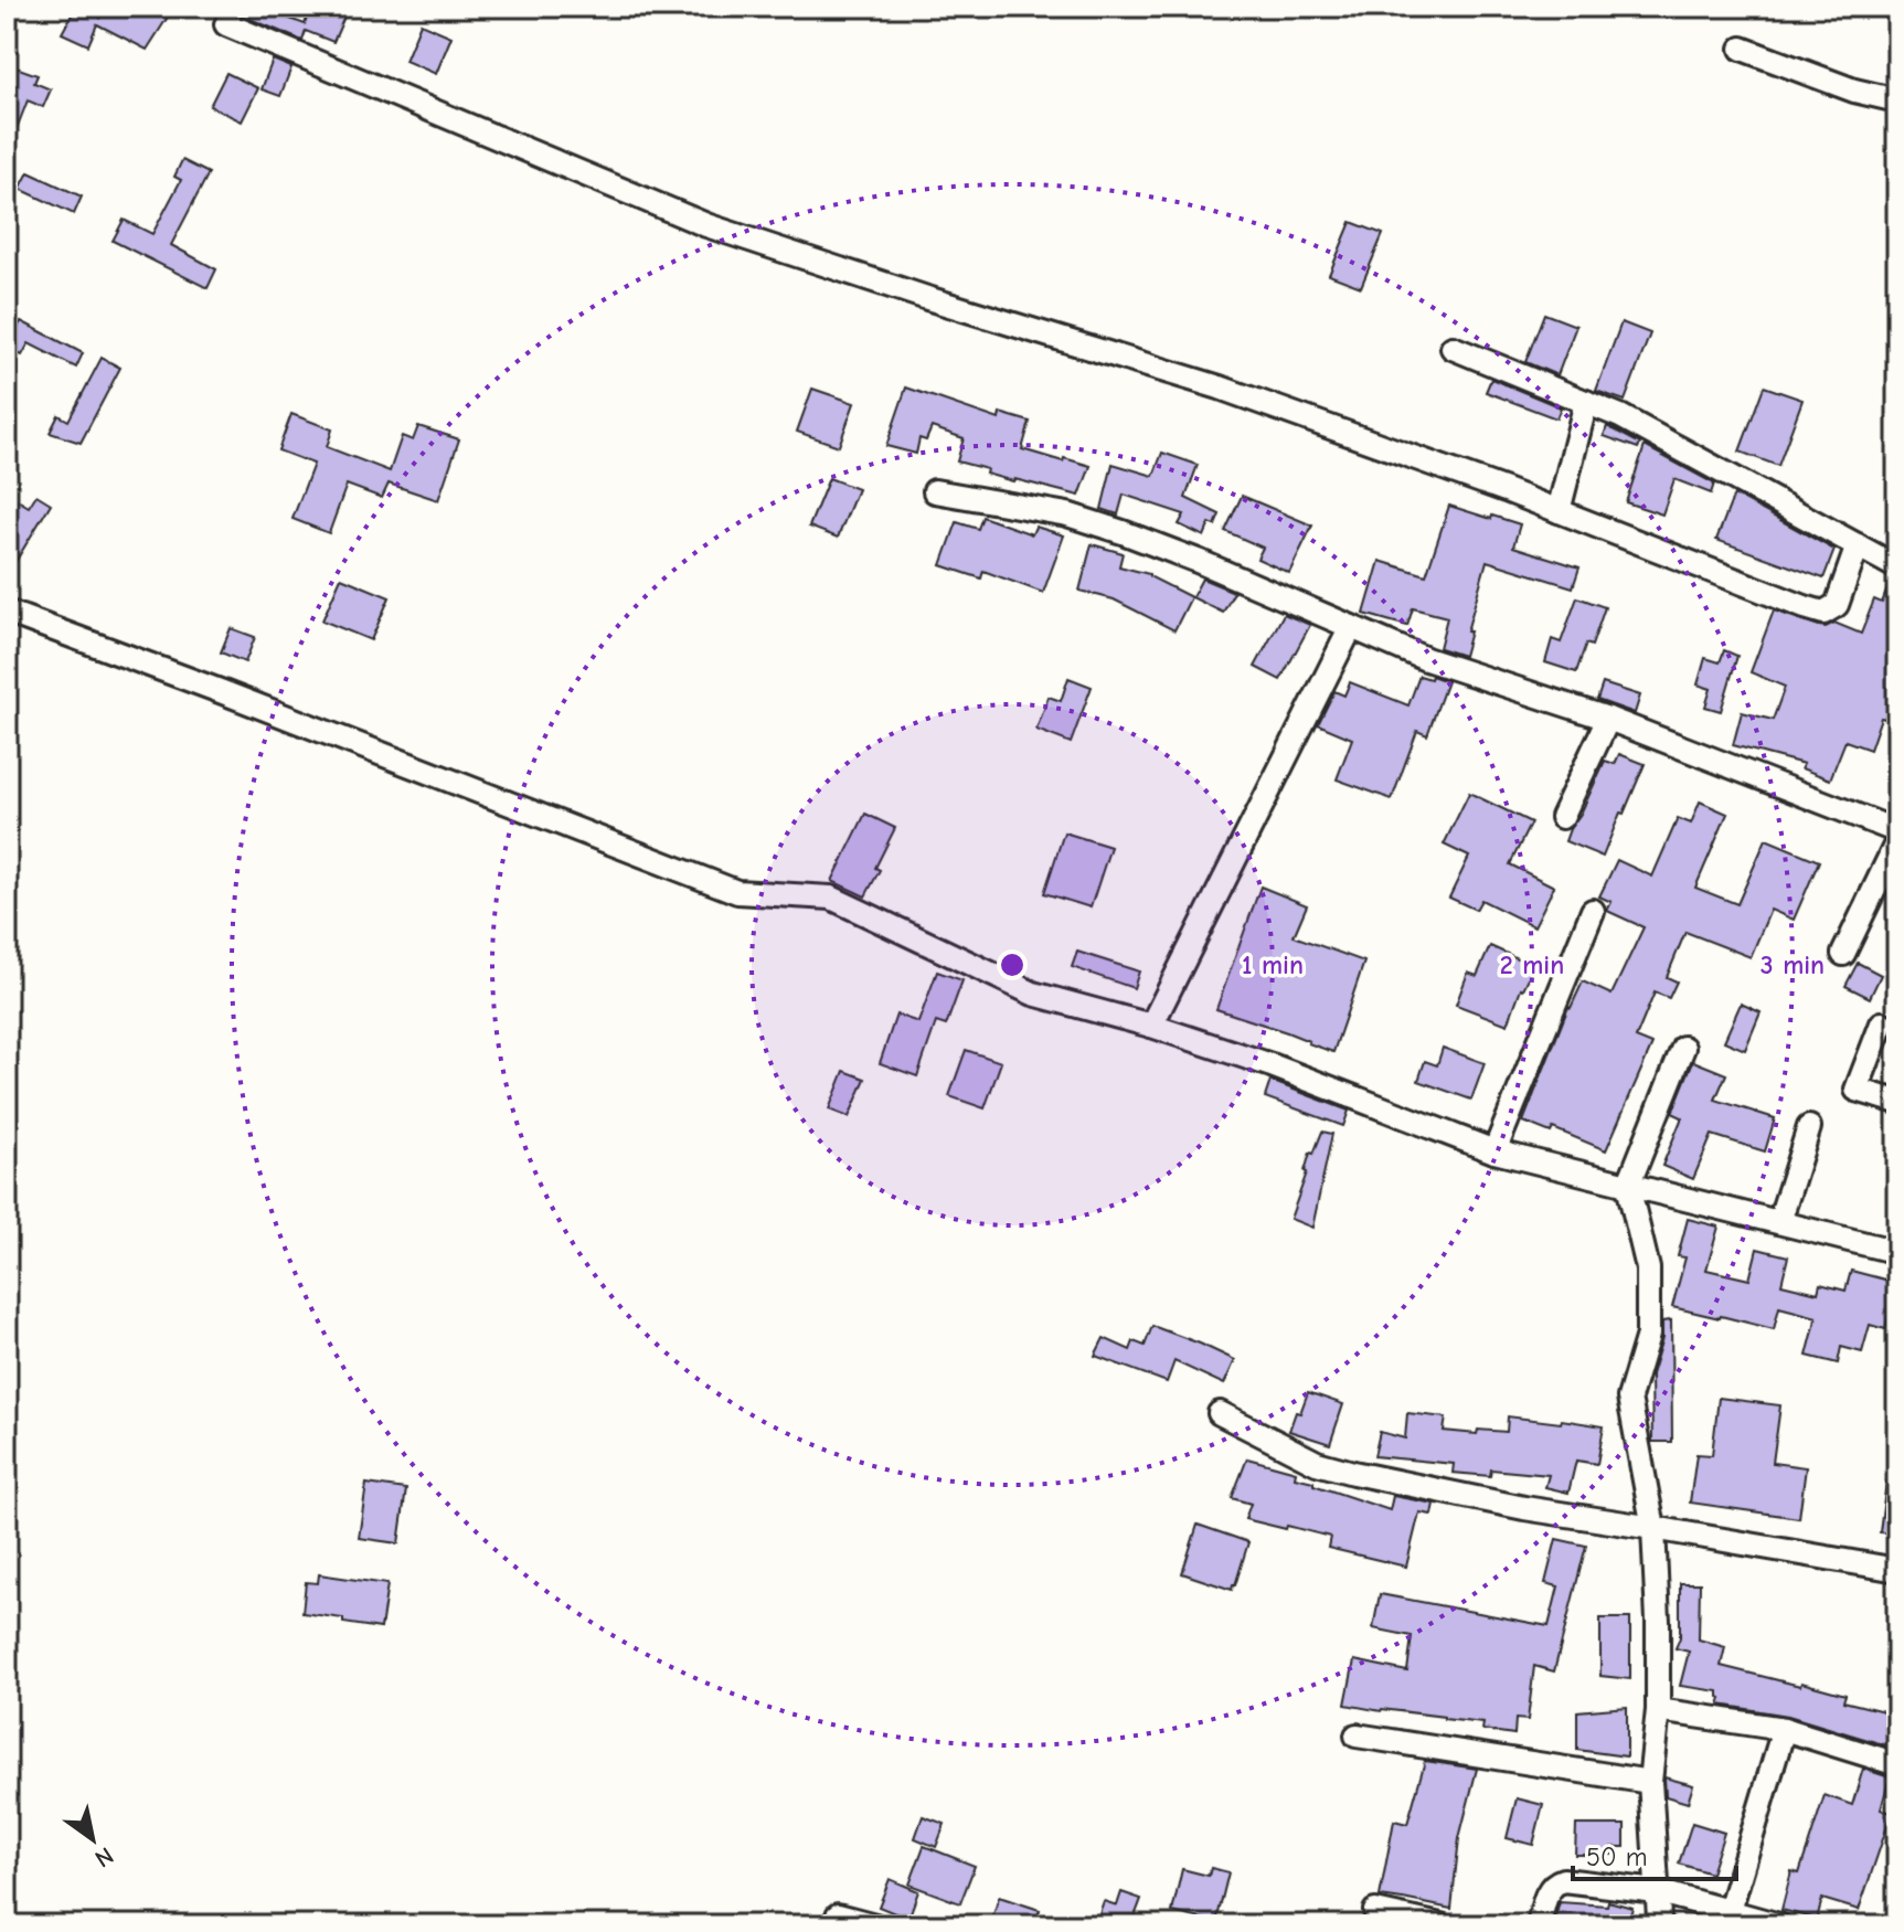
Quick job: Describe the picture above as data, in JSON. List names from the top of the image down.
{
  "scale_bar": "50 m",
  "north": "bottom right",
  "rings": ["1 min", "2 min", "3 min"]
}
